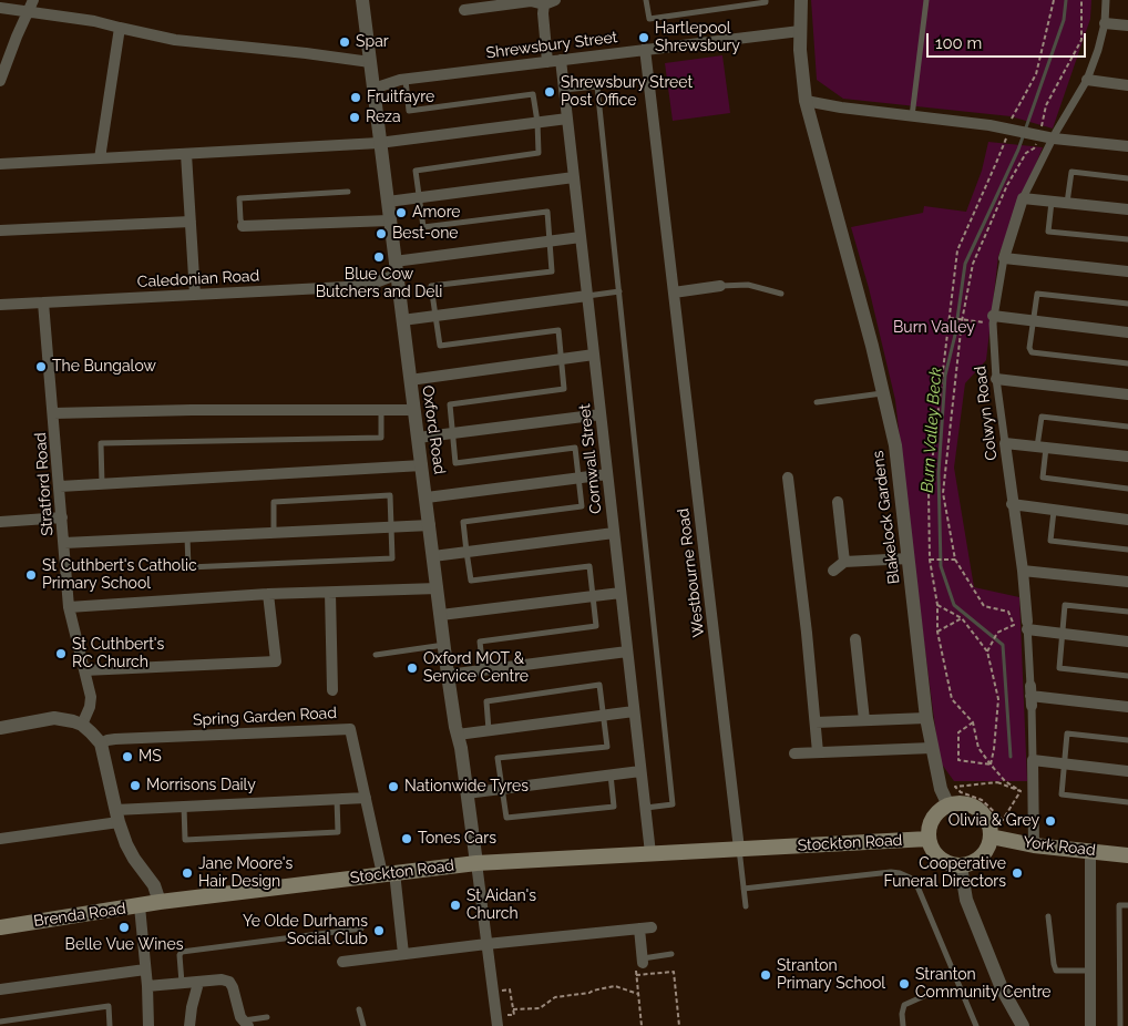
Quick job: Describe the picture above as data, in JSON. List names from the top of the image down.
{
  "streets": {
    "main road": ["Stockton Road", "York Road", "Brenda Road"],
    "street": [
      "Shrewsbury Street",
      "Caledonian Road",
      "Colwyn Road",
      "Oxford Road",
      "Cornwall Street",
      "Stratford Road",
      "Blakelock Gardens",
      "Westbourne Road",
      "Spring Garden Road"
    ]
  },
  "crossings": [
    ["Shrewsbury Street", "Oxford Road"],
    ["Shrewsbury Street", "Cornwall Street"],
    ["Shrewsbury Street", "Blakelock Gardens"],
    ["Shrewsbury Street", "Westbourne Road"],
    ["Caledonian Road", "Oxford Road"],
    ["Caledonian Road", "Cornwall Street"],
    ["Caledonian Road", "Stratford Road"],
    ["Colwyn Road", "York Road"],
    ["Oxford Road", "Stockton Road"],
    ["Cornwall Street", "Stockton Road"],
    ["Blakelock Gardens", "Stockton Road"],
    ["Blakelock Gardens", "York Road"],
    ["Westbourne Road", "Stockton Road"],
    ["Spring Garden Road", "Stockton Road"],
    ["Stockton Road", "York Road"],
    ["Stockton Road", "Brenda Road"]
  ],
  "water": ["Burn Valley Beck"],
  "parks": ["Burn Valley"],
  "places": [
    "Hartlepool Shrewsbury",
    "Spar",
    "Shrewsbury Street Post Office",
    "Fruitfayre",
    "Reza",
    "Amore",
    "Best-one",
    "Blue Cow Butchers and Deli",
    "The Bungalow",
    "St Cuthbert's Catholic Primary School",
    "St Cuthbert's RC Church",
    "Oxford MOT & Service Centre",
    "MS",
    "Morrisons Daily",
    "Nationwide Tyres",
    "Olivia & Grey",
    "Tones Cars",
    "Jane Moore's Hair Design",
    "Cooperative Funeral Directors",
    "St Aidan's Church",
    "Belle Vue Wines",
    "Ye Olde Durhams Social Club",
    "Stranton Primary School",
    "Stranton Community Centre"
  ],
  "scale_bar": "100 m"
}
